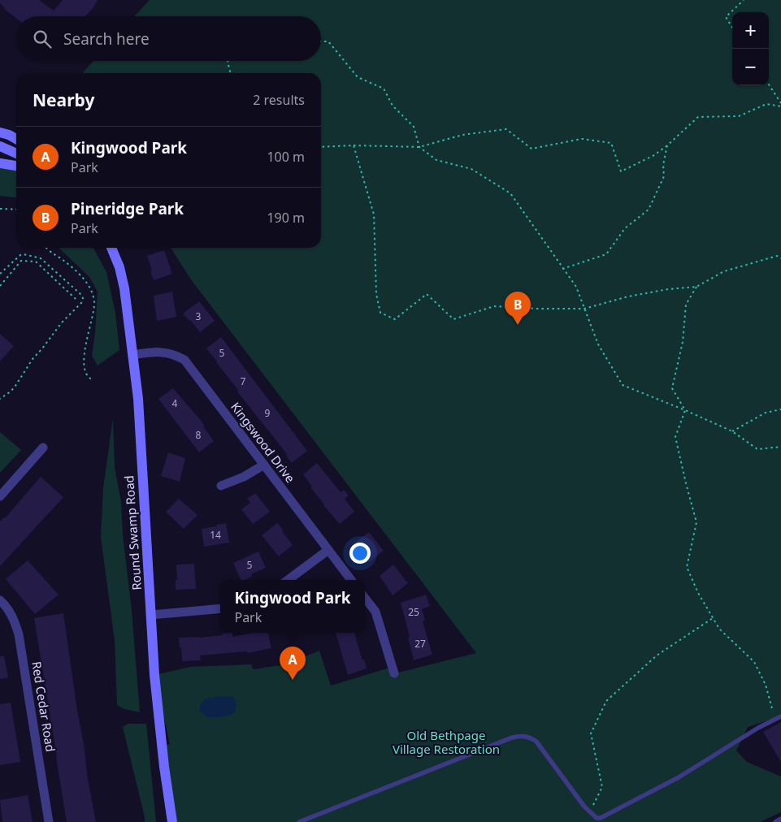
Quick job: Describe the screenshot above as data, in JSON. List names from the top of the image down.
{
  "streets": {
    "main road": ["Round Swamp Road"],
    "street": ["Kingswood Drive", "Red Cedar Road"]
  },
  "crossings": [
    ["Kingswood Drive", "Round Swamp Road"]
  ],
  "parks": ["Old Bethpage Village Restoration"],
  "house_numbers": [
    "3",
    "5",
    "7",
    "4",
    "9",
    "8",
    "14",
    "5",
    "25",
    "27"
  ],
  "page": {
    "map_buttons": ["+", "−"],
    "search": "Search here",
    "heading": ["Nearby", "2 results"],
    "list": [
      {
        "mark": "A",
        "name": "Kingwood Park",
        "note": "Park",
        "value": "100 m"
      },
      {
        "mark": "B",
        "name": "Pineridge Park",
        "note": "Park",
        "value": "190 m"
      }
    ],
    "pins": ["B", "A"],
    "popup": ["Kingwood Park", "Park"]
  }
}
